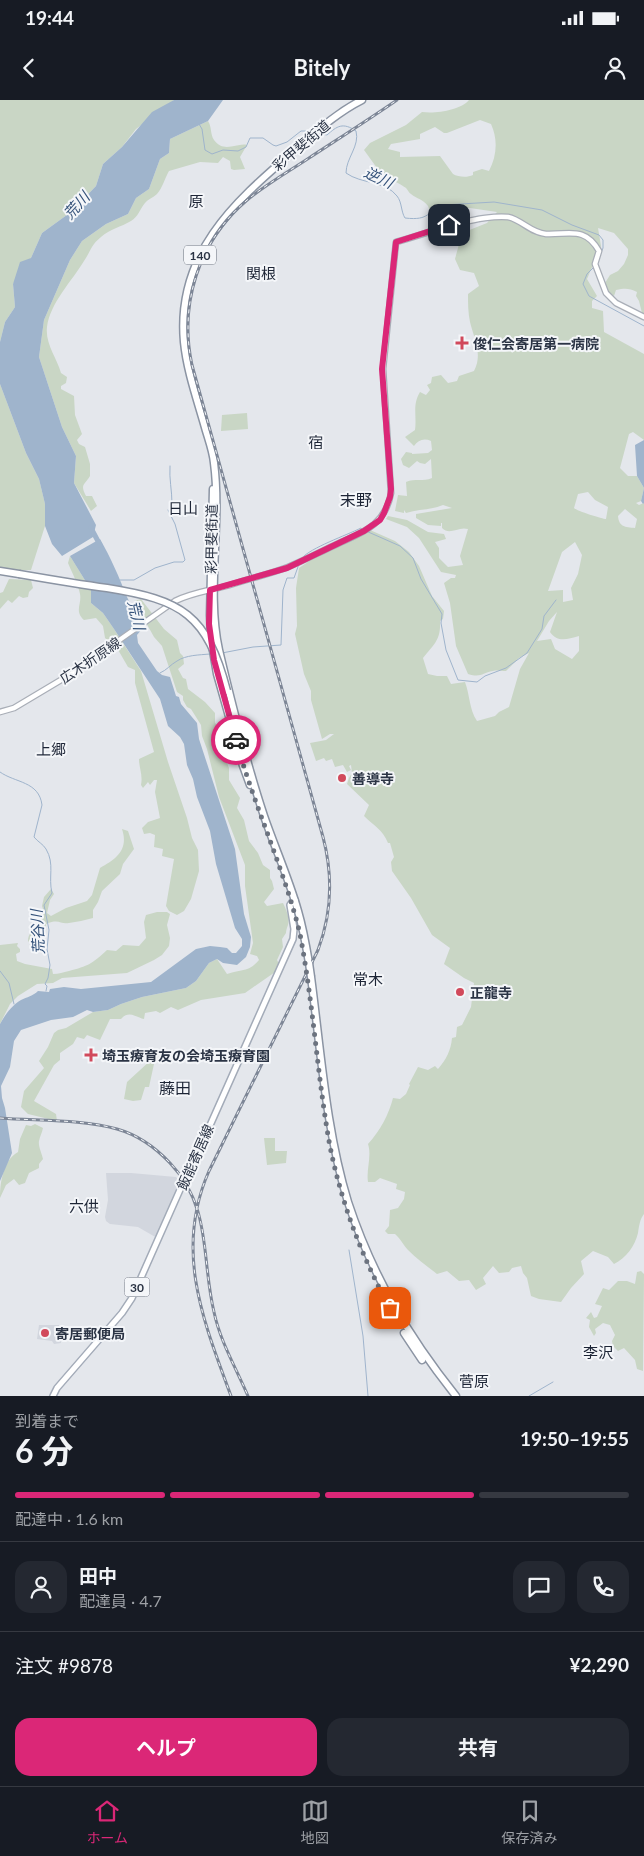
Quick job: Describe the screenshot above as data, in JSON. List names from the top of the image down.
{
  "streets": {
    "highway": ["彩甲斐街道", "140"],
    "main road": ["広木折原線", "飯能寄居線", "30"]
  },
  "crossings": [
    ["彩甲斐街道", "140"],
    ["彩甲斐街道", "広木折原線"],
    ["彩甲斐街道", "飯能寄居線"]
  ],
  "districts": [
    "原",
    "関根",
    "宿",
    "末野",
    "日山",
    "上郷",
    "常木",
    "藤田",
    "六供",
    "李沢",
    "菅原"
  ],
  "water": ["逆川", "荒川", "荒谷川"],
  "places": {
    "health": ["俊仁会寄居第一病院", "埼玉療育友の会埼玉療育園"],
    "other": ["善導寺", "正龍寺", "寄居郵便局"]
  },
  "page": {
    "status": "19:44",
    "header": "Bitely",
    "heading": ["6 分", "到着まで", "19:50–19:55"],
    "panel": [
      "田中",
      "配達員 · 4.7",
      "注文 #9878",
      "¥2,290"
    ],
    "bar": "配達中 · 1.6 km",
    "buttons": ["ヘルプ", "共有"],
    "tabs": ["ホーム", "地図", "保存済み"]
  }
}
